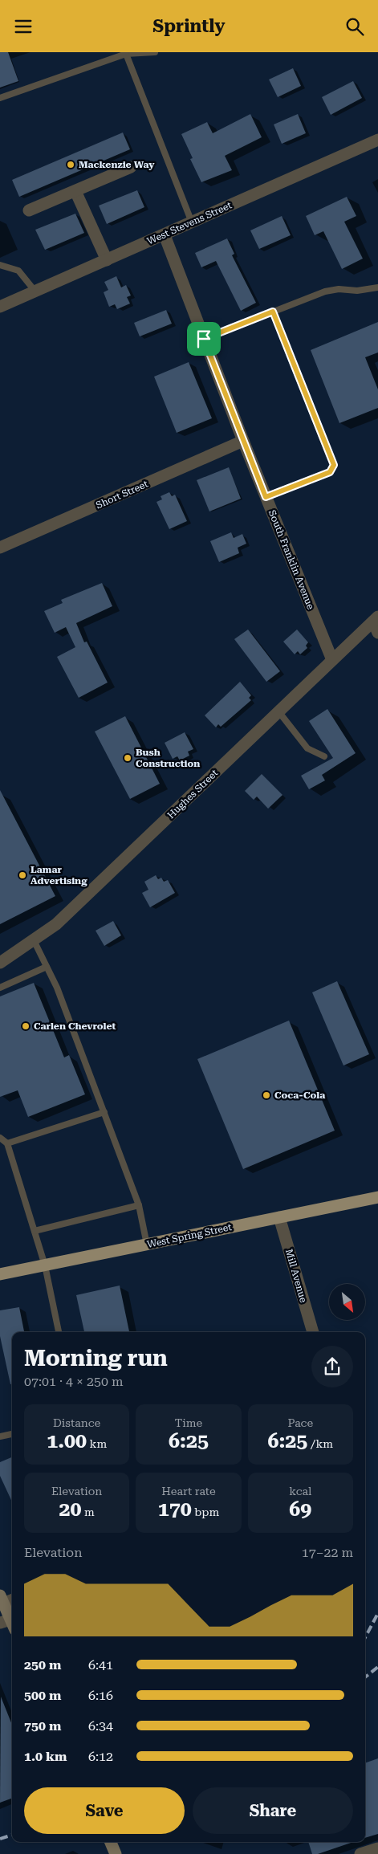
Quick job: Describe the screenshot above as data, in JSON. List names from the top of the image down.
{
  "streets": {
    "main road": ["West Spring Street"],
    "street": [
      "West Stevens Street",
      "Short Street",
      "South Franklin Avenue",
      "Hughes Street",
      "Mill Avenue"
    ]
  },
  "crossings": [
    ["West Stevens Street", "South Franklin Avenue"],
    ["Short Street", "South Franklin Avenue"],
    ["South Franklin Avenue", "Hughes Street"],
    ["West Spring Street", "Mill Avenue"]
  ],
  "places": [
    "Mackenzie Way",
    "Bush Construction",
    "Lamar Advertising",
    "Carlen Chevrolet",
    "Coca-Cola"
  ],
  "north": "bottom right",
  "page": {
    "header": "Sprintly",
    "heading": ["Morning run", "07:01 · 4 × 250 m"],
    "stats": [
      ["Distance", "1.00 km"],
      ["Time", "6:25"],
      ["Pace", "6:25 /km"],
      ["Elevation", "20 m"],
      ["Heart rate", "170 bpm"],
      ["kcal", "69"]
    ],
    "chart": ["Elevation", "17–22 m"],
    "list": [
      {
        "name": "250 m",
        "note": "6:41"
      },
      {
        "name": "500 m",
        "note": "6:16"
      },
      {
        "name": "750 m",
        "note": "6:34"
      },
      {
        "name": "1.0 km",
        "note": "6:12"
      }
    ],
    "buttons": ["Save", "Share"]
  }
}
